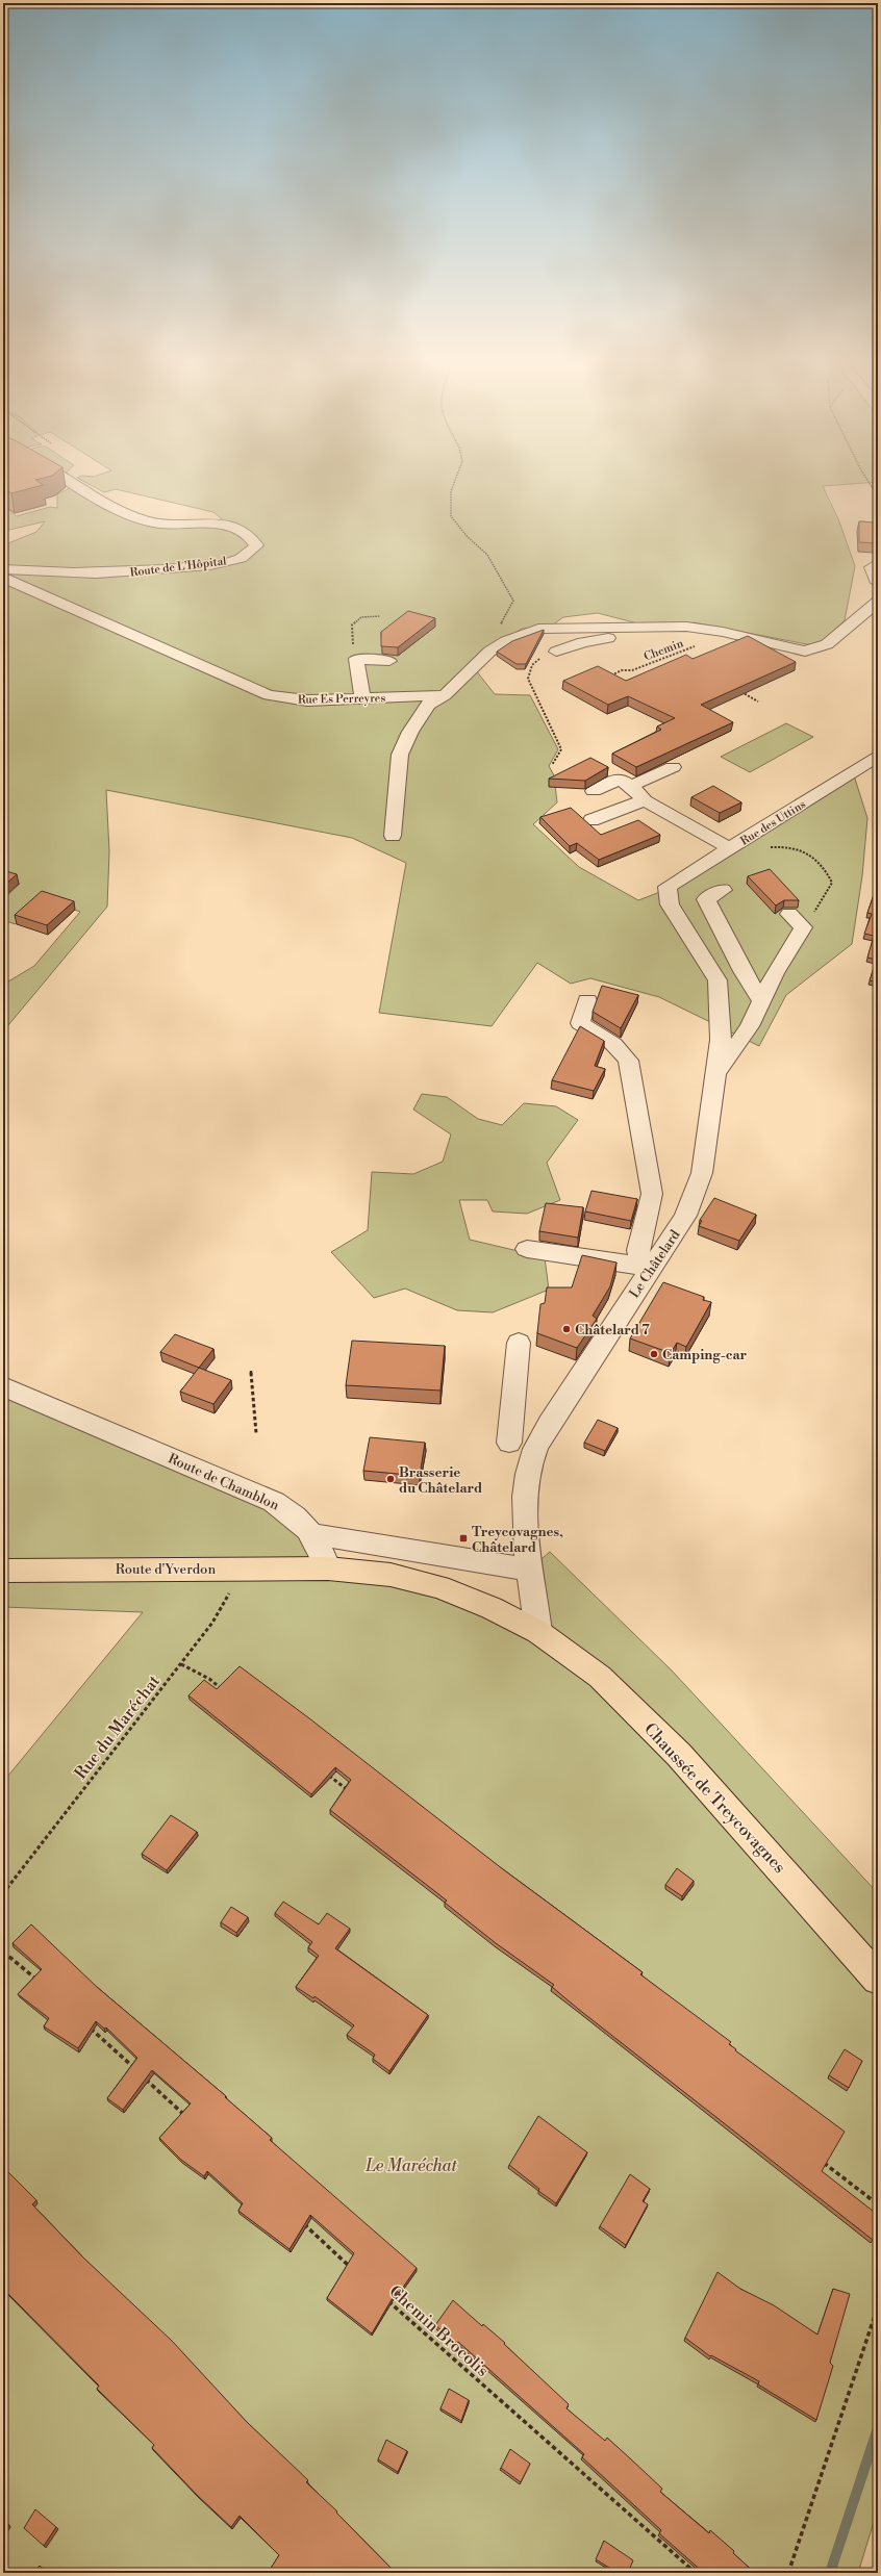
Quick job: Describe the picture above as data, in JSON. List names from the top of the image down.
{
  "streets": {
    "main road": ["Route d'Yverdon", "Chaussée de Treycovagnes"],
    "street": [
      "Route de L'Hôpital",
      "Rue Es Perreyres",
      "Rue des Uttins",
      "Le Châtelard",
      "Route de Chamblon"
    ],
    "path": ["Chemin", "Rue du Maréchat", "Chemin Brocolis"]
  },
  "crossings": [
    ["Rue des Uttins", "Le Châtelard"],
    ["Le Châtelard", "Chaussée de Treycovagnes"],
    ["Route de Chamblon", "Route d'Yverdon"],
    ["Route d'Yverdon", "Rue du Maréchat"]
  ],
  "parks": ["Le Maréchat"],
  "places": {
    "other": ["Châtelard 7", "Camping-car", "Brasserie du Châtelard"],
    "transit": ["Treycovagnes, Châtelard"]
  }
}
